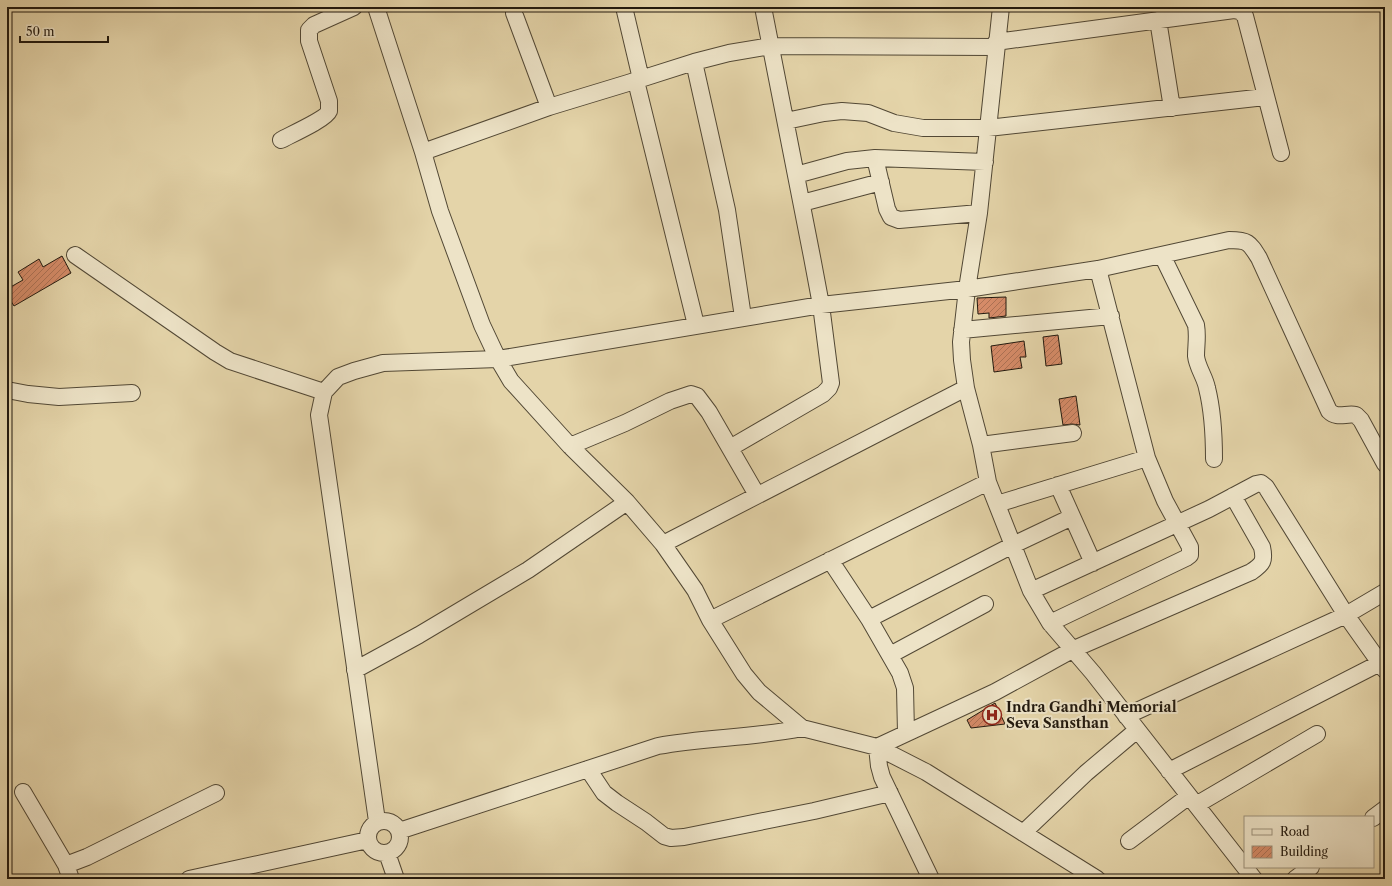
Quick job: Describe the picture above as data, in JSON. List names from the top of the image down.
{
  "places": {
    "hospital": ["Indra Gandhi Memorial Seva Sansthan"]
  },
  "legend": ["Road", "Building"],
  "scale_bar": "50 m"
}
